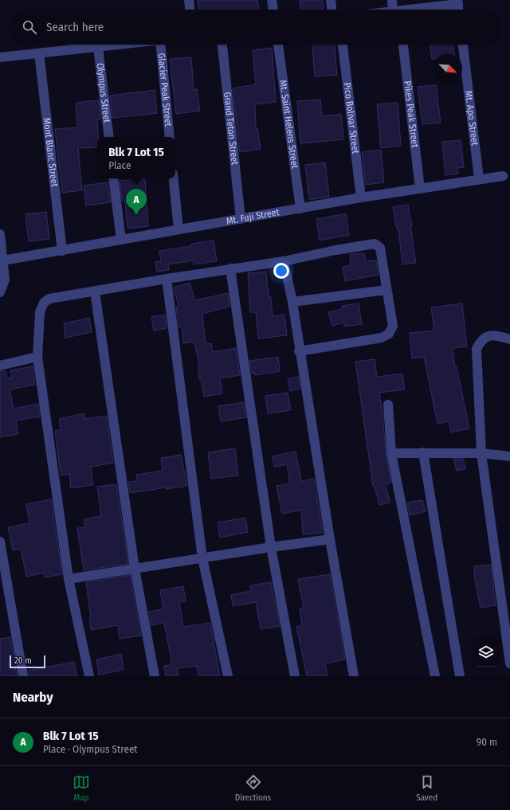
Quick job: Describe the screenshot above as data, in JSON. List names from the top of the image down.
{
  "streets": {
    "street": [
      "Glacier Peak Street",
      "Olympus Street",
      "Pikes Peak Street",
      "Mt. Apo Street",
      "Pico Bolivar Street",
      "Mt. Saint Helens Street",
      "Grand Teton Street",
      "Mont Blanc Street",
      "Mt. Fuji Street"
    ]
  },
  "crossings": [
    ["Pikes Peak Street", "Mt. Fuji Street"],
    ["Mt. Apo Street", "Mt. Fuji Street"],
    ["Pico Bolivar Street", "Mt. Fuji Street"],
    ["Mt. Saint Helens Street", "Mt. Fuji Street"],
    ["Grand Teton Street", "Mt. Fuji Street"],
    ["Mont Blanc Street", "Mt. Fuji Street"]
  ],
  "scale_bar": "20 m",
  "north": "bottom right",
  "page": {
    "search": "Search here",
    "popup": ["Blk 7 Lot 15", "Place"],
    "pins": "A",
    "scale": "20 m",
    "heading": "Nearby",
    "list": [
      {
        "mark": "A",
        "name": "Blk 7 Lot 15",
        "note": "Place · Olympus Street",
        "value": "90 m"
      }
    ],
    "nav": ["Map", "Directions", "Saved"]
  }
}
